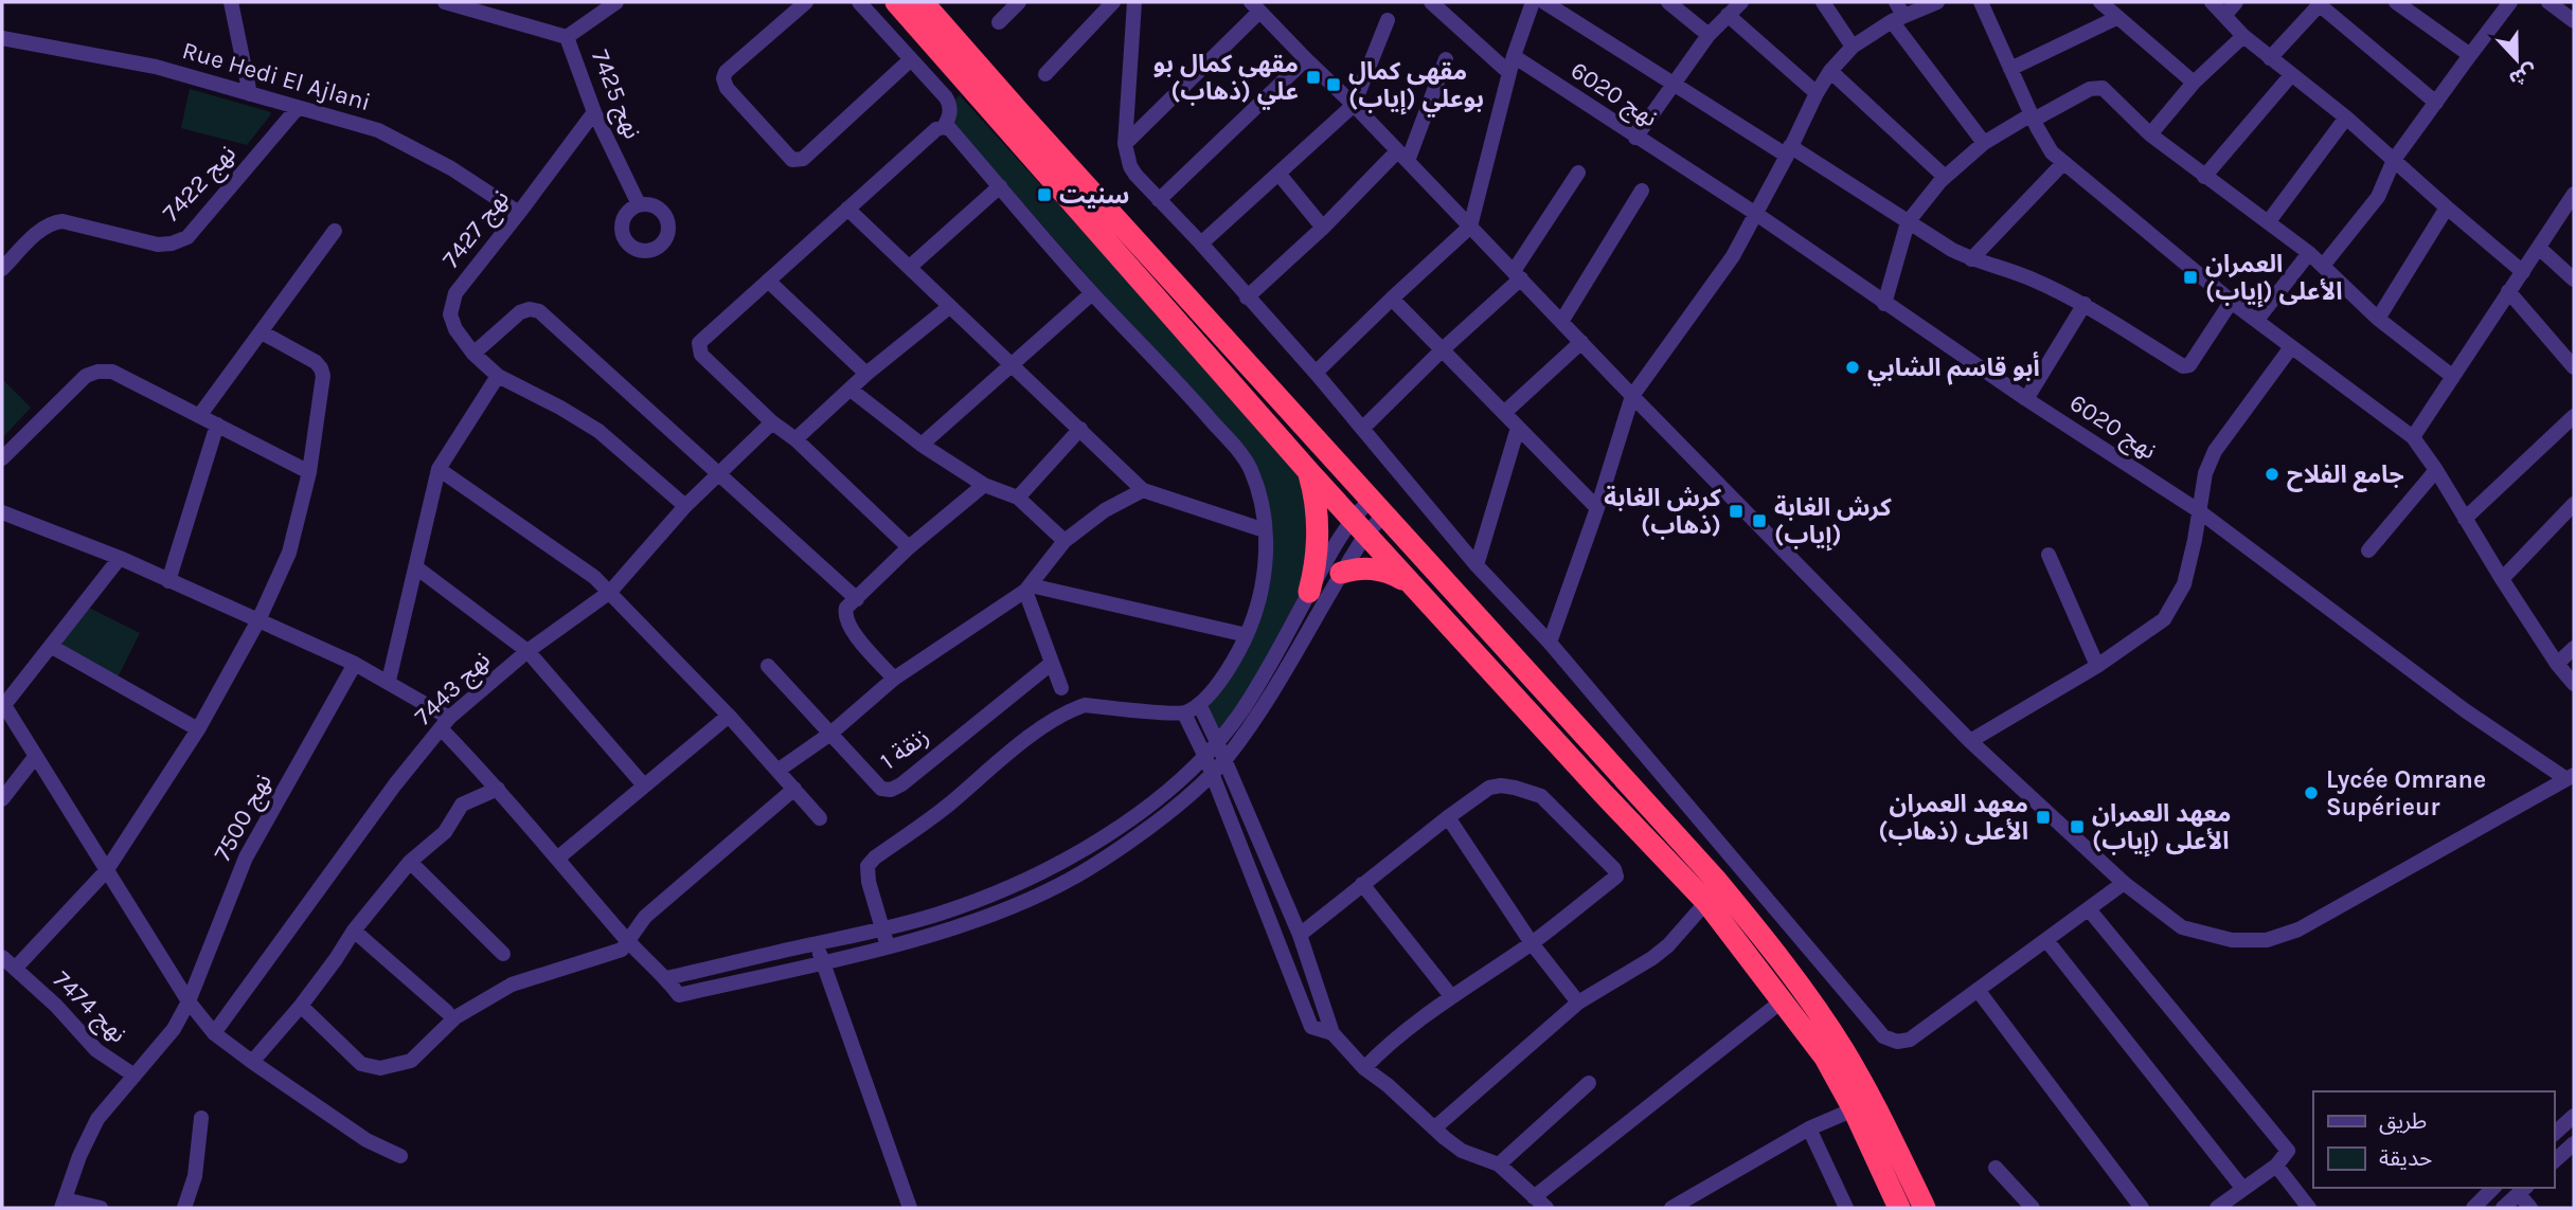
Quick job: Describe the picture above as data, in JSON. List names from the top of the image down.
{
  "streets": {
    "street": [
      "Rue Hedi El Ajlani",
      "نهج 7425",
      "نهج 6020",
      "نهج 7422",
      "نهج 7427",
      "نهج 7443",
      "زنقة 1",
      "نهج 7500",
      "نهج 7474"
    ]
  },
  "crossings": [
    ["Rue Hedi El Ajlani", "نهج 7422"],
    ["Rue Hedi El Ajlani", "نهج 7427"],
    ["نهج 7425", "نهج 7427"],
    ["نهج 7427", "نهج 7443"],
    ["نهج 7500", "نهج 7474"]
  ],
  "places": {
    "transit": [
      "مقهى كمال بو علي (ذهاب)",
      "مقهى كمال بوعلي (إياب)",
      "سنيت",
      "العمران الأعلى (إياب)",
      "كرش الغابة (ذهاب)",
      "كرش الغابة (إياب)",
      "معهد العمران الأعلى (ذهاب)",
      "معهد العمران الأعلى (إياب)"
    ],
    "other": ["أبو قاسم الشابي", "جامع الفلاح", "Lycée Omrane Supérieur"]
  },
  "legend": ["طريق", "حديقة"],
  "north": "bottom"
}
